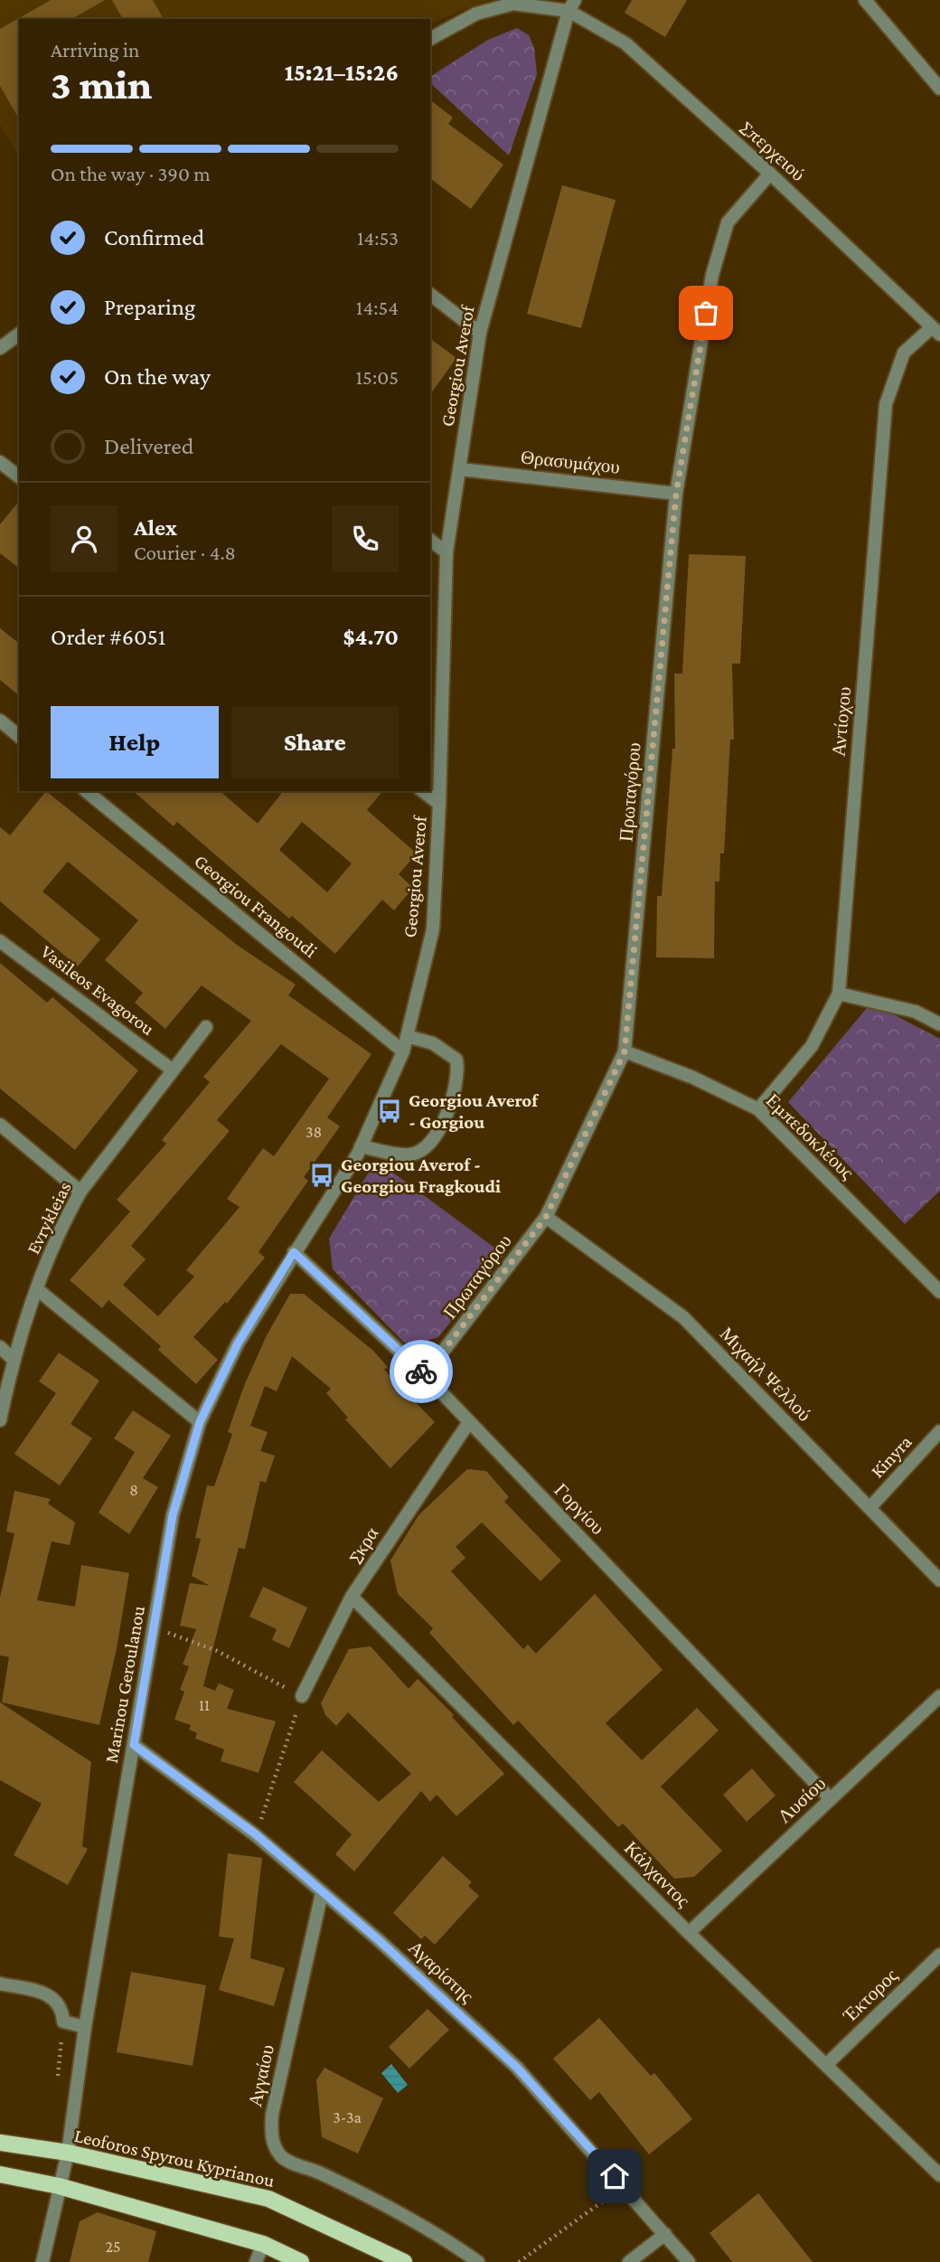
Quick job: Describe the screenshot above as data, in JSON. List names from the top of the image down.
{
  "streets": {
    "main road": ["Leoforos Spyrou Kyprianou"],
    "street": [
      "Σπερχειού",
      "Georgiou Averof",
      "Θρασυμάχου",
      "Αντίοχου",
      "Πρωταγόρου",
      "Georgiou Frangoudi",
      "Vasileos Evagorou",
      "Εμπεδοκλέους",
      "Evrykleias",
      "Μιχαήλ Ψελλού",
      "Kinyra",
      "Γοργίου",
      "Σκρα",
      "Marinou Geroulanou",
      "Λυσίου",
      "Κάλχαντος",
      "Αγαρίστης",
      "Έκτορος",
      "Αγγαίου"
    ]
  },
  "crossings": [
    ["Σπερχειού", "Georgiou Averof"],
    ["Σπερχειού", "Αντίοχου"],
    ["Σπερχειού", "Πρωταγόρου"],
    ["Georgiou Averof", "Θρασυμάχου"],
    ["Georgiou Averof", "Georgiou Frangoudi"],
    ["Georgiou Averof", "Marinou Geroulanou"],
    ["Θρασυμάχου", "Πρωταγόρου"],
    ["Αντίοχου", "Εμπεδοκλέους"],
    ["Πρωταγόρου", "Εμπεδοκλέους"],
    ["Πρωταγόρου", "Μιχαήλ Ψελλού"],
    ["Πρωταγόρου", "Γοργίου"],
    ["Vasileos Evagorou", "Evrykleias"],
    ["Μιχαήλ Ψελλού", "Kinyra"],
    ["Γοργίου", "Σκρα"],
    ["Γοργίου", "Marinou Geroulanou"],
    ["Γοργίου", "Λυσίου"],
    ["Σκρα", "Κάλχαντος"],
    ["Marinou Geroulanou", "Αγαρίστης"],
    ["Marinou Geroulanou", "Leoforos Spyrou Kyprianou"],
    ["Λυσίου", "Κάλχαντος"],
    ["Κάλχαντος", "Έκτορος"],
    ["Αγαρίστης", "Αγγαίου"]
  ],
  "places": {
    "bus stop": ["Georgiou Averof - Gorgiou", "Georgiou Averof - Georgiou Fragkoudi"]
  },
  "house_numbers": [
    "38",
    "8",
    "11",
    "3-3a",
    "25"
  ],
  "page": {
    "heading": ["3 min", "Arriving in", "15:21–15:26"],
    "panel": [
      "Alex",
      "Courier · 4.8",
      "Order #6051",
      "$4.70"
    ],
    "bar": "On the way · 390 m",
    "list": [
      ["Confirmed", "14:53"],
      ["Preparing", "14:54"],
      ["On the way", "15:05"],
      "Delivered"
    ],
    "buttons": ["Help", "Share"]
  }
}
